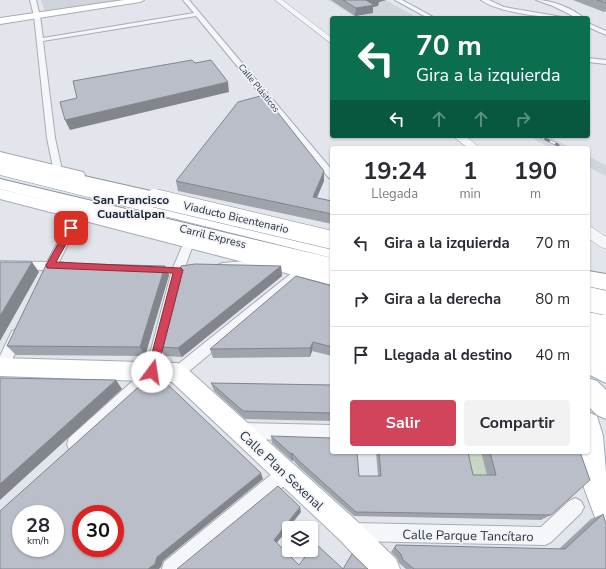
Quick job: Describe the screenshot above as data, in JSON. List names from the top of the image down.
{
  "streets": {
    "highway": ["Viaducto Bicentenario", "Carril Express"],
    "main road": ["Calle Plan Sexenal"],
    "street": ["Calle Plásticos", "Calle Parque Tancítaro"]
  },
  "crossings": [
    ["Viaducto Bicentenario", "Carril Express"],
    ["Calle Plan Sexenal", "Calle Parque Tancítaro"]
  ],
  "districts": ["San Francisco Cuautlalpan"],
  "page": {
    "turn": ["70 m", "Gira a la izquierda"],
    "eta": [
      "19:24",
      "Llegada",
      "1",
      "min",
      "190",
      "m"
    ],
    "list": [
      {
        "name": "Gira a la izquierda",
        "value": "70 m"
      },
      {
        "name": "Gira a la derecha",
        "value": "80 m"
      },
      {
        "name": "Llegada al destino",
        "value": "40 m"
      }
    ],
    "buttons": ["Salir", "Compartir"],
    "speed": "28 km/h",
    "limit": "30"
  }
}
